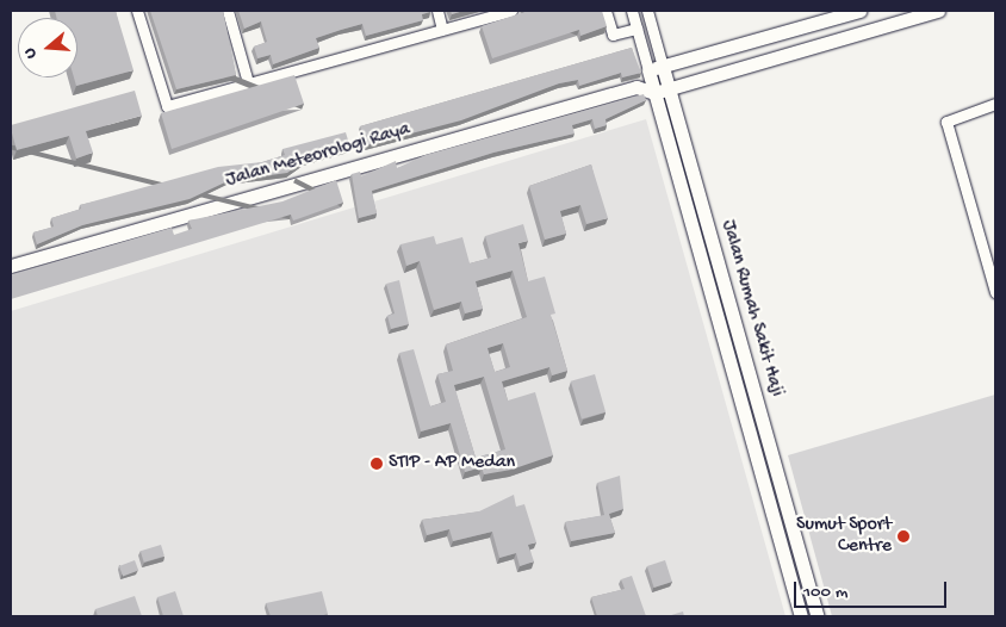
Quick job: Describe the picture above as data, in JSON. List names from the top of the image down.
{
  "streets": {
    "street": ["Jalan Meteorologi Raya", "Jalan Rumah Sakit Haji"]
  },
  "places": ["STIP - AP Medan", "Sumut Sport Centre"],
  "scale_bar": "100 m",
  "north": "left"
}
